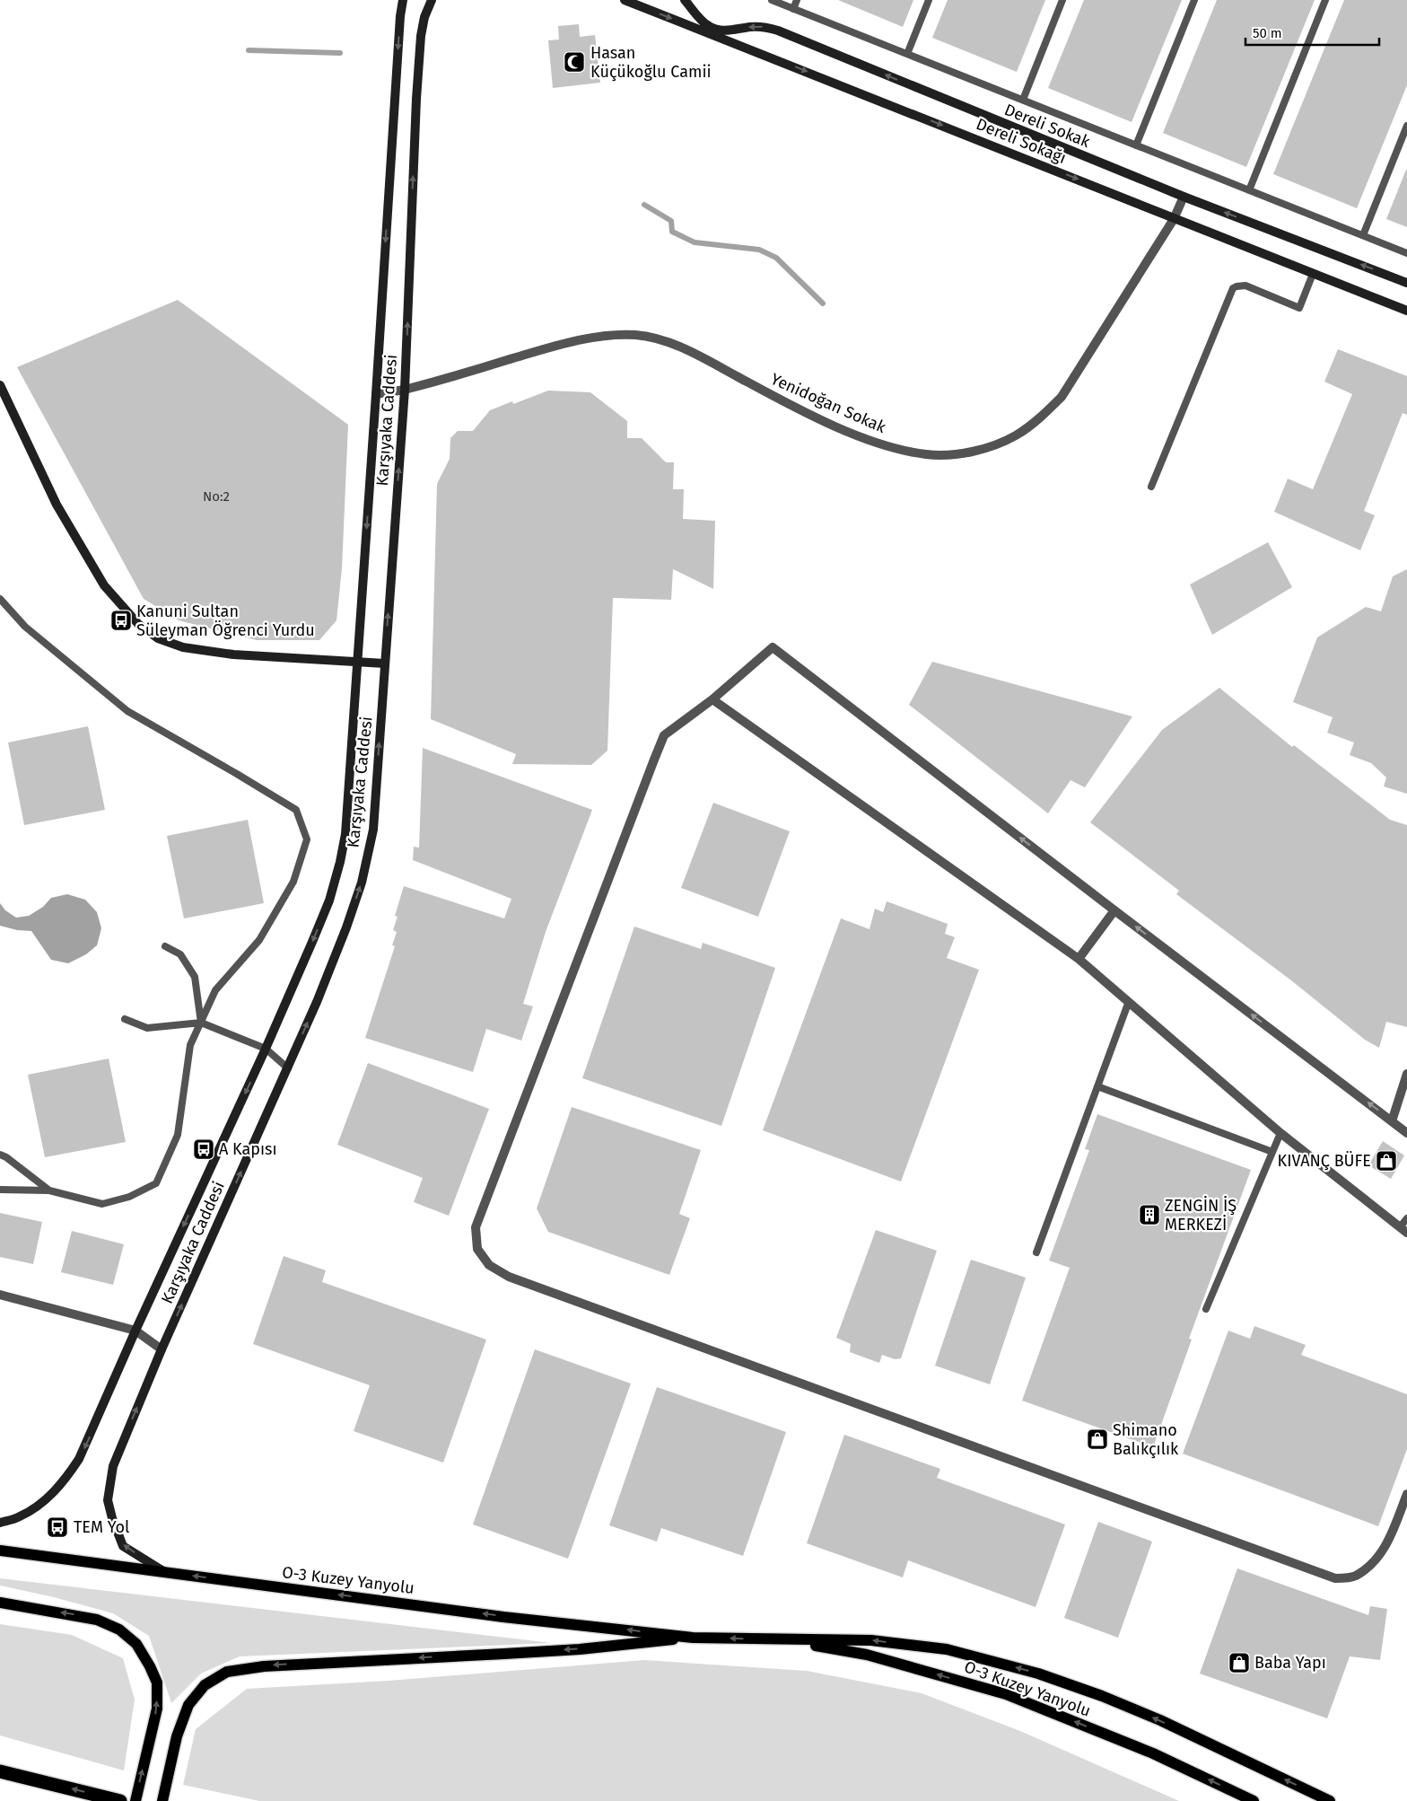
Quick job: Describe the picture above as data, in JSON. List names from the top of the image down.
{
  "streets": {
    "main road": [
      "Dereli Sokak",
      "Dereli Sokağı",
      "Karşıyaka Caddesi",
      "O-3 Kuzey Yanyolu"
    ],
    "street": ["Yenidoğan Sokak"]
  },
  "crossings": [
    ["Dereli Sokak", "Yenidoğan Sokak"],
    ["Dereli Sokağı", "Yenidoğan Sokak"],
    ["Yenidoğan Sokak", "Karşıyaka Caddesi"],
    ["Karşıyaka Caddesi", "O-3 Kuzey Yanyolu"]
  ],
  "one_way": ["Dereli Sokak", "Dereli Sokağı"],
  "places": {
    "mosque": ["Hasan Küçükoğlu Camii"],
    "bus stop": ["Kanuni Sultan Süleyman Öğrenci Yurdu", "A Kapısı", "TEM Yol"],
    "shop": ["KIVANÇ BÜFE", "Shimano Balıkçılık", "Baba Yapı"],
    "building": ["ZENGİN İŞ MERKEZİ"]
  },
  "house_numbers": ["No:2"],
  "scale_bar": "50 m"
}
